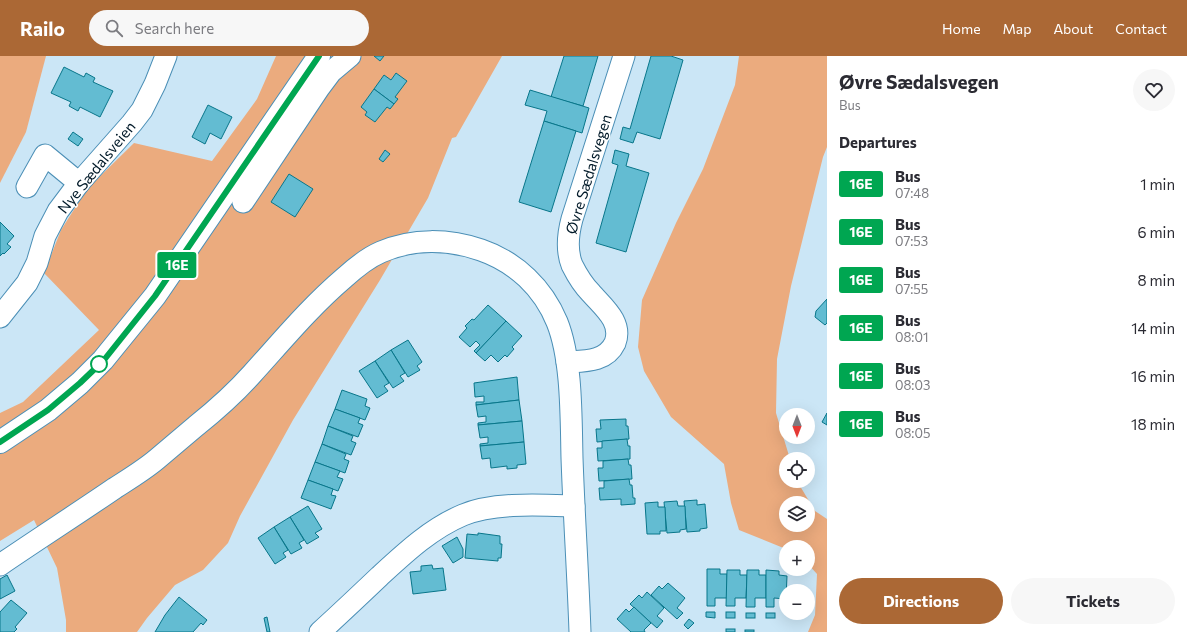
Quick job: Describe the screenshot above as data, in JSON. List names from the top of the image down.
{
  "streets": {
    "street": ["Nye Sædalsveien", "Øvre Sædalsvegen"]
  },
  "lines": ["bus line 16E"],
  "north": "bottom",
  "page": {
    "header": "Railo",
    "search": "Search here",
    "nav": [
      "Home",
      "Map",
      "About",
      "Contact"
    ],
    "on_map": "16E",
    "heading": [
      ["Øvre Sædalsvegen", "Bus"],
      "Departures"
    ],
    "list": [
      {
        "mark": "16E",
        "name": "Bus",
        "note": "07:48",
        "value": "1 min"
      },
      {
        "mark": "16E",
        "name": "Bus",
        "note": "07:53",
        "value": "6 min"
      },
      {
        "mark": "16E",
        "name": "Bus",
        "note": "07:55",
        "value": "8 min"
      },
      {
        "mark": "16E",
        "name": "Bus",
        "note": "08:01",
        "value": "14 min"
      },
      {
        "mark": "16E",
        "name": "Bus",
        "note": "08:03",
        "value": "16 min"
      },
      {
        "mark": "16E",
        "name": "Bus",
        "note": "08:05",
        "value": "18 min"
      }
    ],
    "map_buttons": ["+", "−"],
    "buttons": ["Directions", "Tickets"]
  }
}
